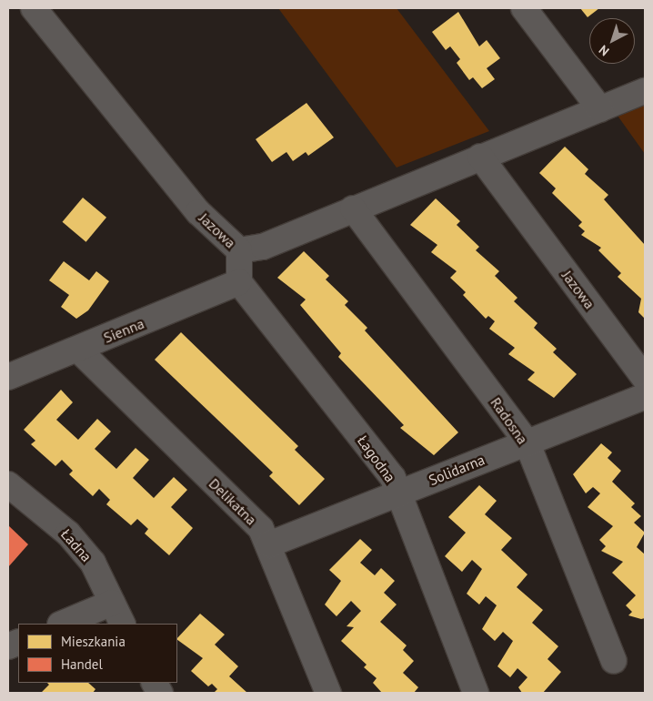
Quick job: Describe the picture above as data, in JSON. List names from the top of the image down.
{
  "streets": {
    "street": [
      "Jazowa",
      "Sienna",
      "Radosna",
      "Łagodna",
      "Solidarna",
      "Delikatna",
      "Ładna"
    ]
  },
  "crossings": [
    ["Jazowa", "Radosna"],
    ["Sienna", "Łagodna"],
    ["Sienna", "Delikatna"],
    ["Radosna", "Solidarna"],
    ["Łagodna", "Solidarna"],
    ["Solidarna", "Delikatna"]
  ],
  "legend": ["Mieszkania", "Handel"],
  "north": "bottom left"
}
